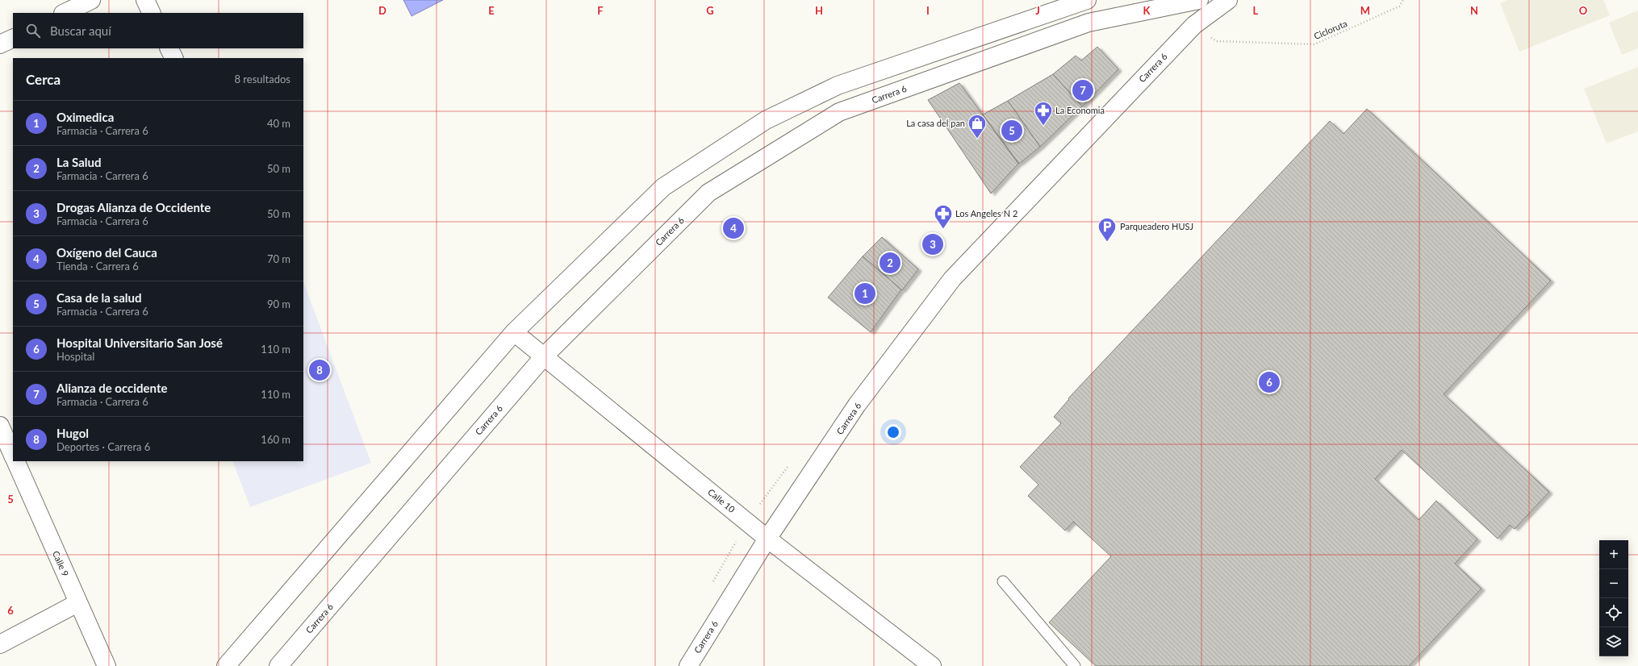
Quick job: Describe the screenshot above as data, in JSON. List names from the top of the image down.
{
  "streets": {
    "main road": ["Carrera 6", "Calle 10", "Calle 9"],
    "path": ["Cicloruta"]
  },
  "crossings": [
    ["Carrera 6", "Calle 10"]
  ],
  "places": {
    "pharmacy": ["La Economia", "Los Angeles N 2"],
    "shop": ["La casa del pan"],
    "parking": ["Parqueadero HUSJ"]
  },
  "page": {
    "search": "Buscar aquí",
    "heading": ["Cerca", "8 resultados"],
    "pins": [
      "7",
      "5",
      "4",
      "3",
      "2",
      "1",
      "8",
      "6"
    ],
    "list": [
      {
        "mark": "1",
        "name": "Oximedica",
        "note": "Farmacia · Carrera 6",
        "value": "40 m"
      },
      {
        "mark": "2",
        "name": "La Salud",
        "note": "Farmacia · Carrera 6",
        "value": "50 m"
      },
      {
        "mark": "3",
        "name": "Drogas Alianza de Occidente",
        "note": "Farmacia · Carrera 6",
        "value": "50 m"
      },
      {
        "mark": "4",
        "name": "Oxígeno del Cauca",
        "note": "Tienda · Carrera 6",
        "value": "70 m"
      },
      {
        "mark": "5",
        "name": "Casa de la salud",
        "note": "Farmacia · Carrera 6",
        "value": "90 m"
      },
      {
        "mark": "6",
        "name": "Hospital Universitario San José",
        "note": "Hospital",
        "value": "110 m"
      },
      {
        "mark": "7",
        "name": "Alianza de occidente",
        "note": "Farmacia · Carrera 6",
        "value": "110 m"
      },
      {
        "mark": "8",
        "name": "Hugol",
        "note": "Deportes · Carrera 6",
        "value": "160 m"
      }
    ],
    "map_buttons": ["+", "−"]
  },
  "grid": {
    "columns": [
      "D",
      "E",
      "F",
      "G",
      "H",
      "I",
      "J",
      "K",
      "L",
      "M",
      "N",
      "O"
    ],
    "rows": ["5", "6"]
  }
}
